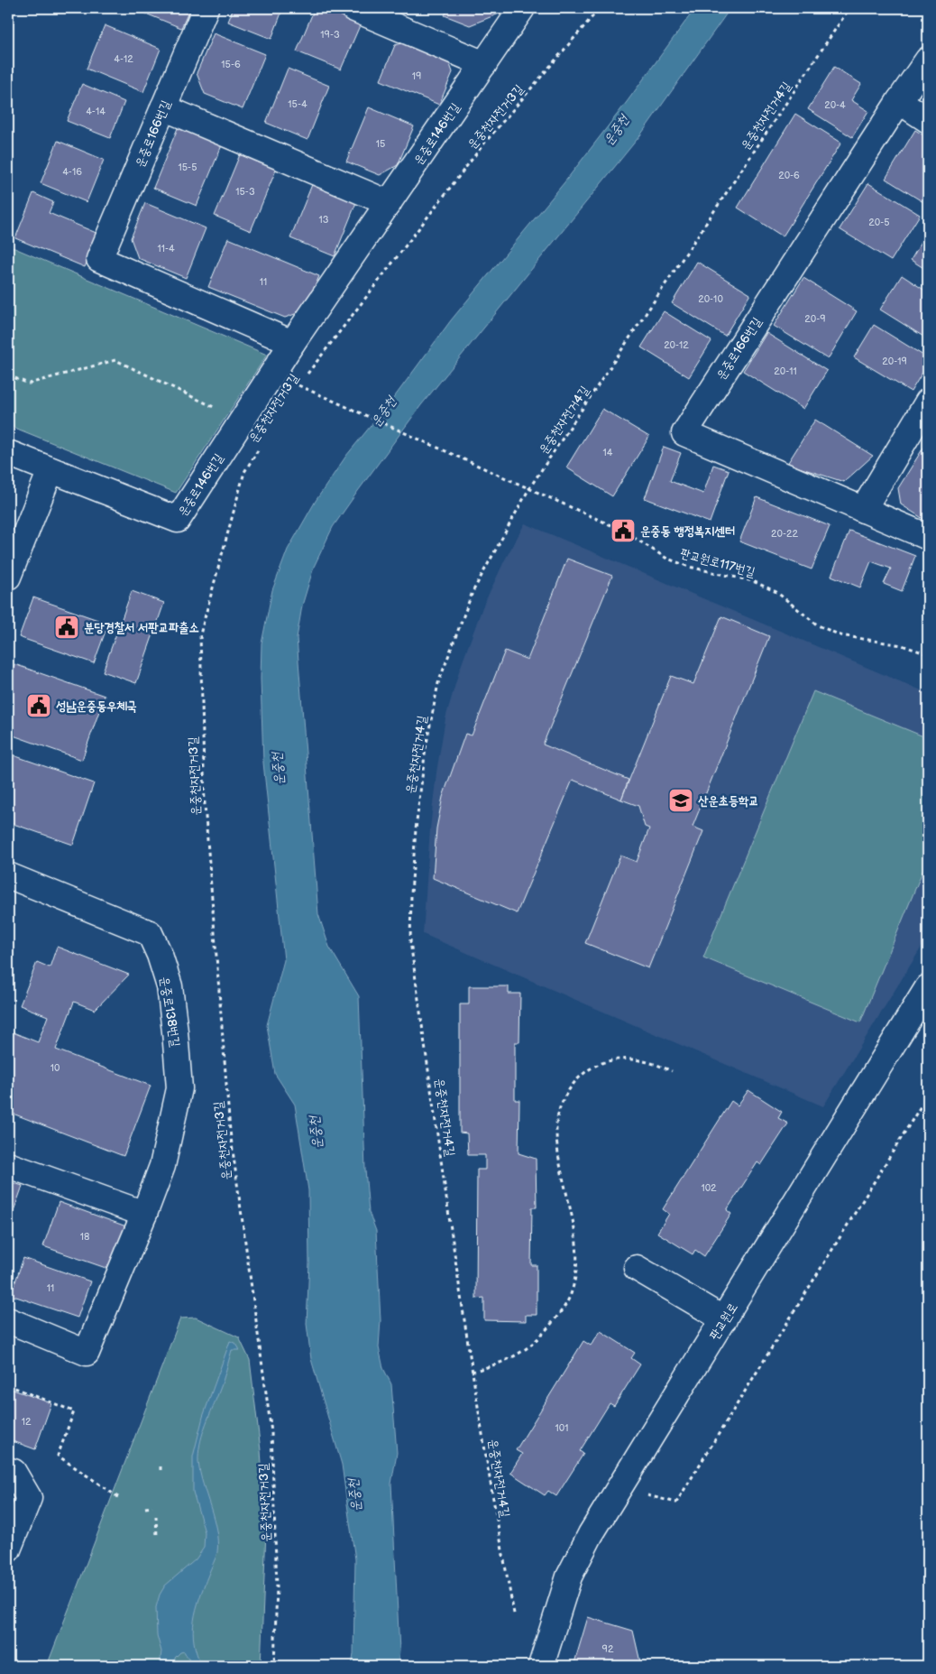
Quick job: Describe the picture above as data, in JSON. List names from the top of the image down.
{
  "streets": {
    "street": [
      "운중로166번길",
      "운중로146번길",
      "운중로138번길",
      "판교원로"
    ],
    "path": ["운중천자전거4길", "운중천자전거3길", "판교원로117번길"]
  },
  "crossings": [
    ["운중천자전거4길", "판교원로117번길"],
    ["운중천자전거3길", "판교원로117번길"],
    ["운중로166번길", "운중로146번길"]
  ],
  "water": ["운중천"],
  "places": {
    "public building": ["운중동 행정복지센터", "분당경찰서 서판교파출소", "성남운중동우체국"],
    "school or university": ["산운초등학교"]
  },
  "house_numbers": [
    "19-3",
    "4-12",
    "15-6",
    "19",
    "15-4",
    "20-4",
    "4-14",
    "15",
    "15-5",
    "4-16",
    "20-6",
    "15-3",
    "13",
    "20-5",
    "11-4",
    "11",
    "20-10",
    "20-9",
    "20-12",
    "20-19",
    "20-11",
    "14",
    "20-22",
    "10",
    "102",
    "18",
    "11",
    "12",
    "101",
    "92"
  ]
}
